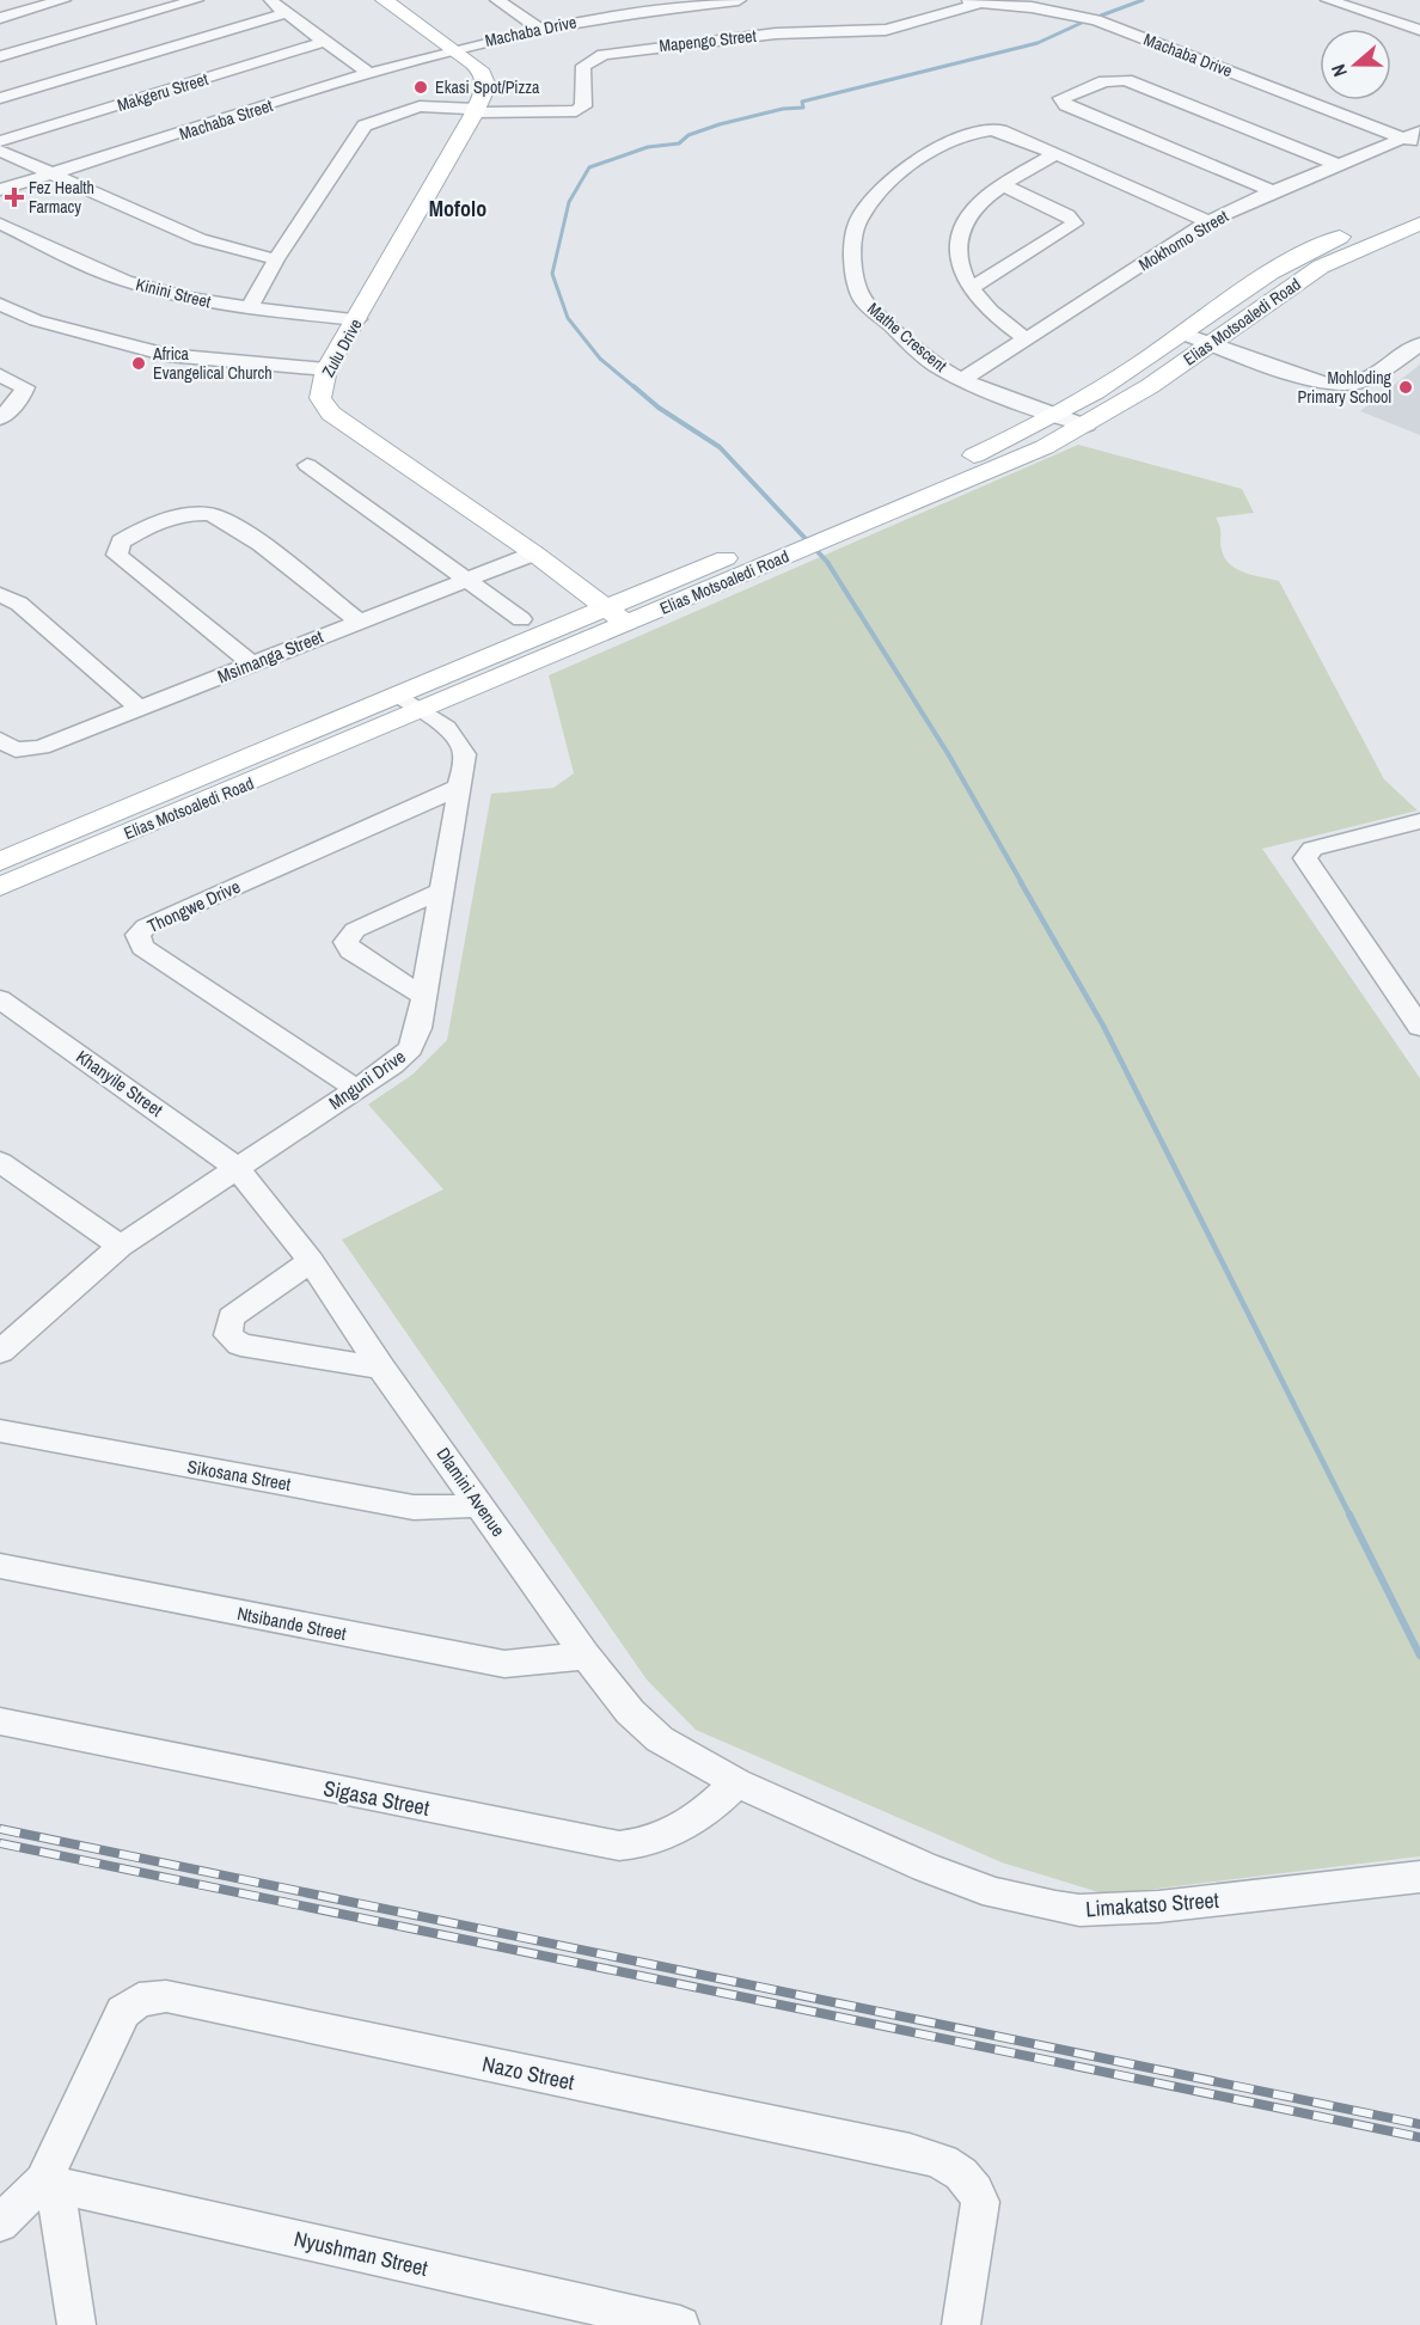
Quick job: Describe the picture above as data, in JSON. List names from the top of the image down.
{
  "streets": {
    "main road": ["Elias Motsoaledi Road", "Zulu Drive"],
    "street": [
      "Machaba Drive",
      "Mapengo Street",
      "Makgeru Street",
      "Machaba Street",
      "Mokhomo Street",
      "Kinini Street",
      "Mathe Crescent",
      "Msimanga Street",
      "Thongwe Drive",
      "Mnguni Drive",
      "Khanyile Street",
      "Sikosana Street",
      "Dlamini Avenue",
      "Ntsibande Street",
      "Sigasa Street",
      "Limakatso Street",
      "Nazo Street",
      "Nyushman Street"
    ]
  },
  "crossings": [
    ["Machaba Drive", "Mapengo Street"],
    ["Machaba Drive", "Machaba Street"],
    ["Machaba Drive", "Mokhomo Street"],
    ["Machaba Drive", "Zulu Drive"],
    ["Mapengo Street", "Zulu Drive"],
    ["Machaba Street", "Zulu Drive"],
    ["Mokhomo Street", "Mathe Crescent"],
    ["Kinini Street", "Zulu Drive"],
    ["Elias Motsoaledi Road", "Mathe Crescent"],
    ["Elias Motsoaledi Road", "Zulu Drive"],
    ["Elias Motsoaledi Road", "Mnguni Drive"],
    ["Zulu Drive", "Msimanga Street"],
    ["Thongwe Drive", "Mnguni Drive"],
    ["Mnguni Drive", "Khanyile Street"],
    ["Mnguni Drive", "Dlamini Avenue"],
    ["Khanyile Street", "Dlamini Avenue"],
    ["Sikosana Street", "Dlamini Avenue"],
    ["Dlamini Avenue", "Ntsibande Street"],
    ["Dlamini Avenue", "Sigasa Street"],
    ["Dlamini Avenue", "Limakatso Street"],
    ["Sigasa Street", "Limakatso Street"],
    ["Nazo Street", "Nyushman Street"]
  ],
  "districts": ["Mofolo"],
  "places": {
    "other": ["Ekasi Spot/Pizza", "Africa Evangelical Church", "Mohloding Primary School"],
    "health": ["Fez Health Farmacy"]
  },
  "north": "left"
}
